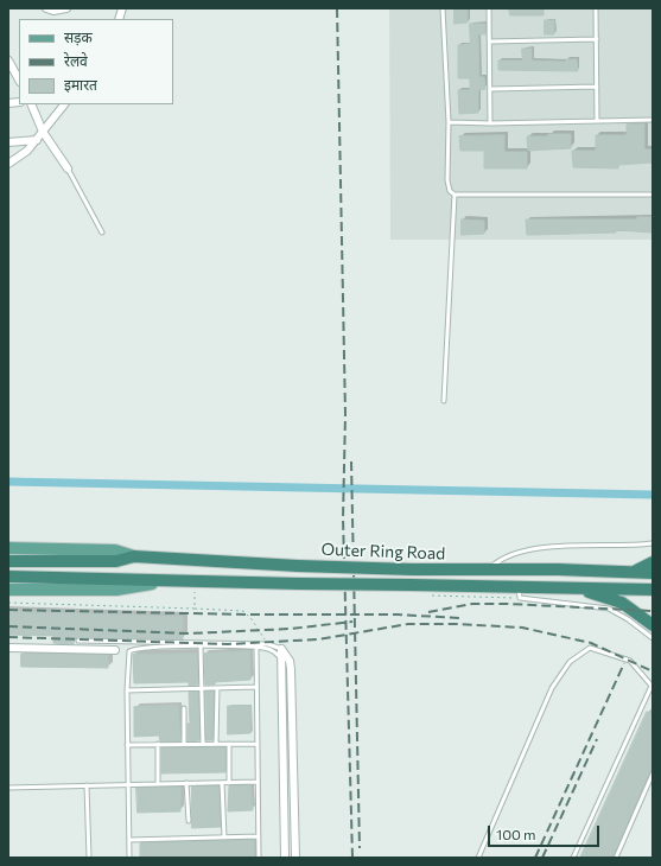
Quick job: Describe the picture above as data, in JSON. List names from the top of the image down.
{
  "streets": {
    "highway": ["Outer Ring Road"]
  },
  "legend": ["सड़क", "रेलवे", "इमारत"],
  "scale_bar": "100 m"
}
